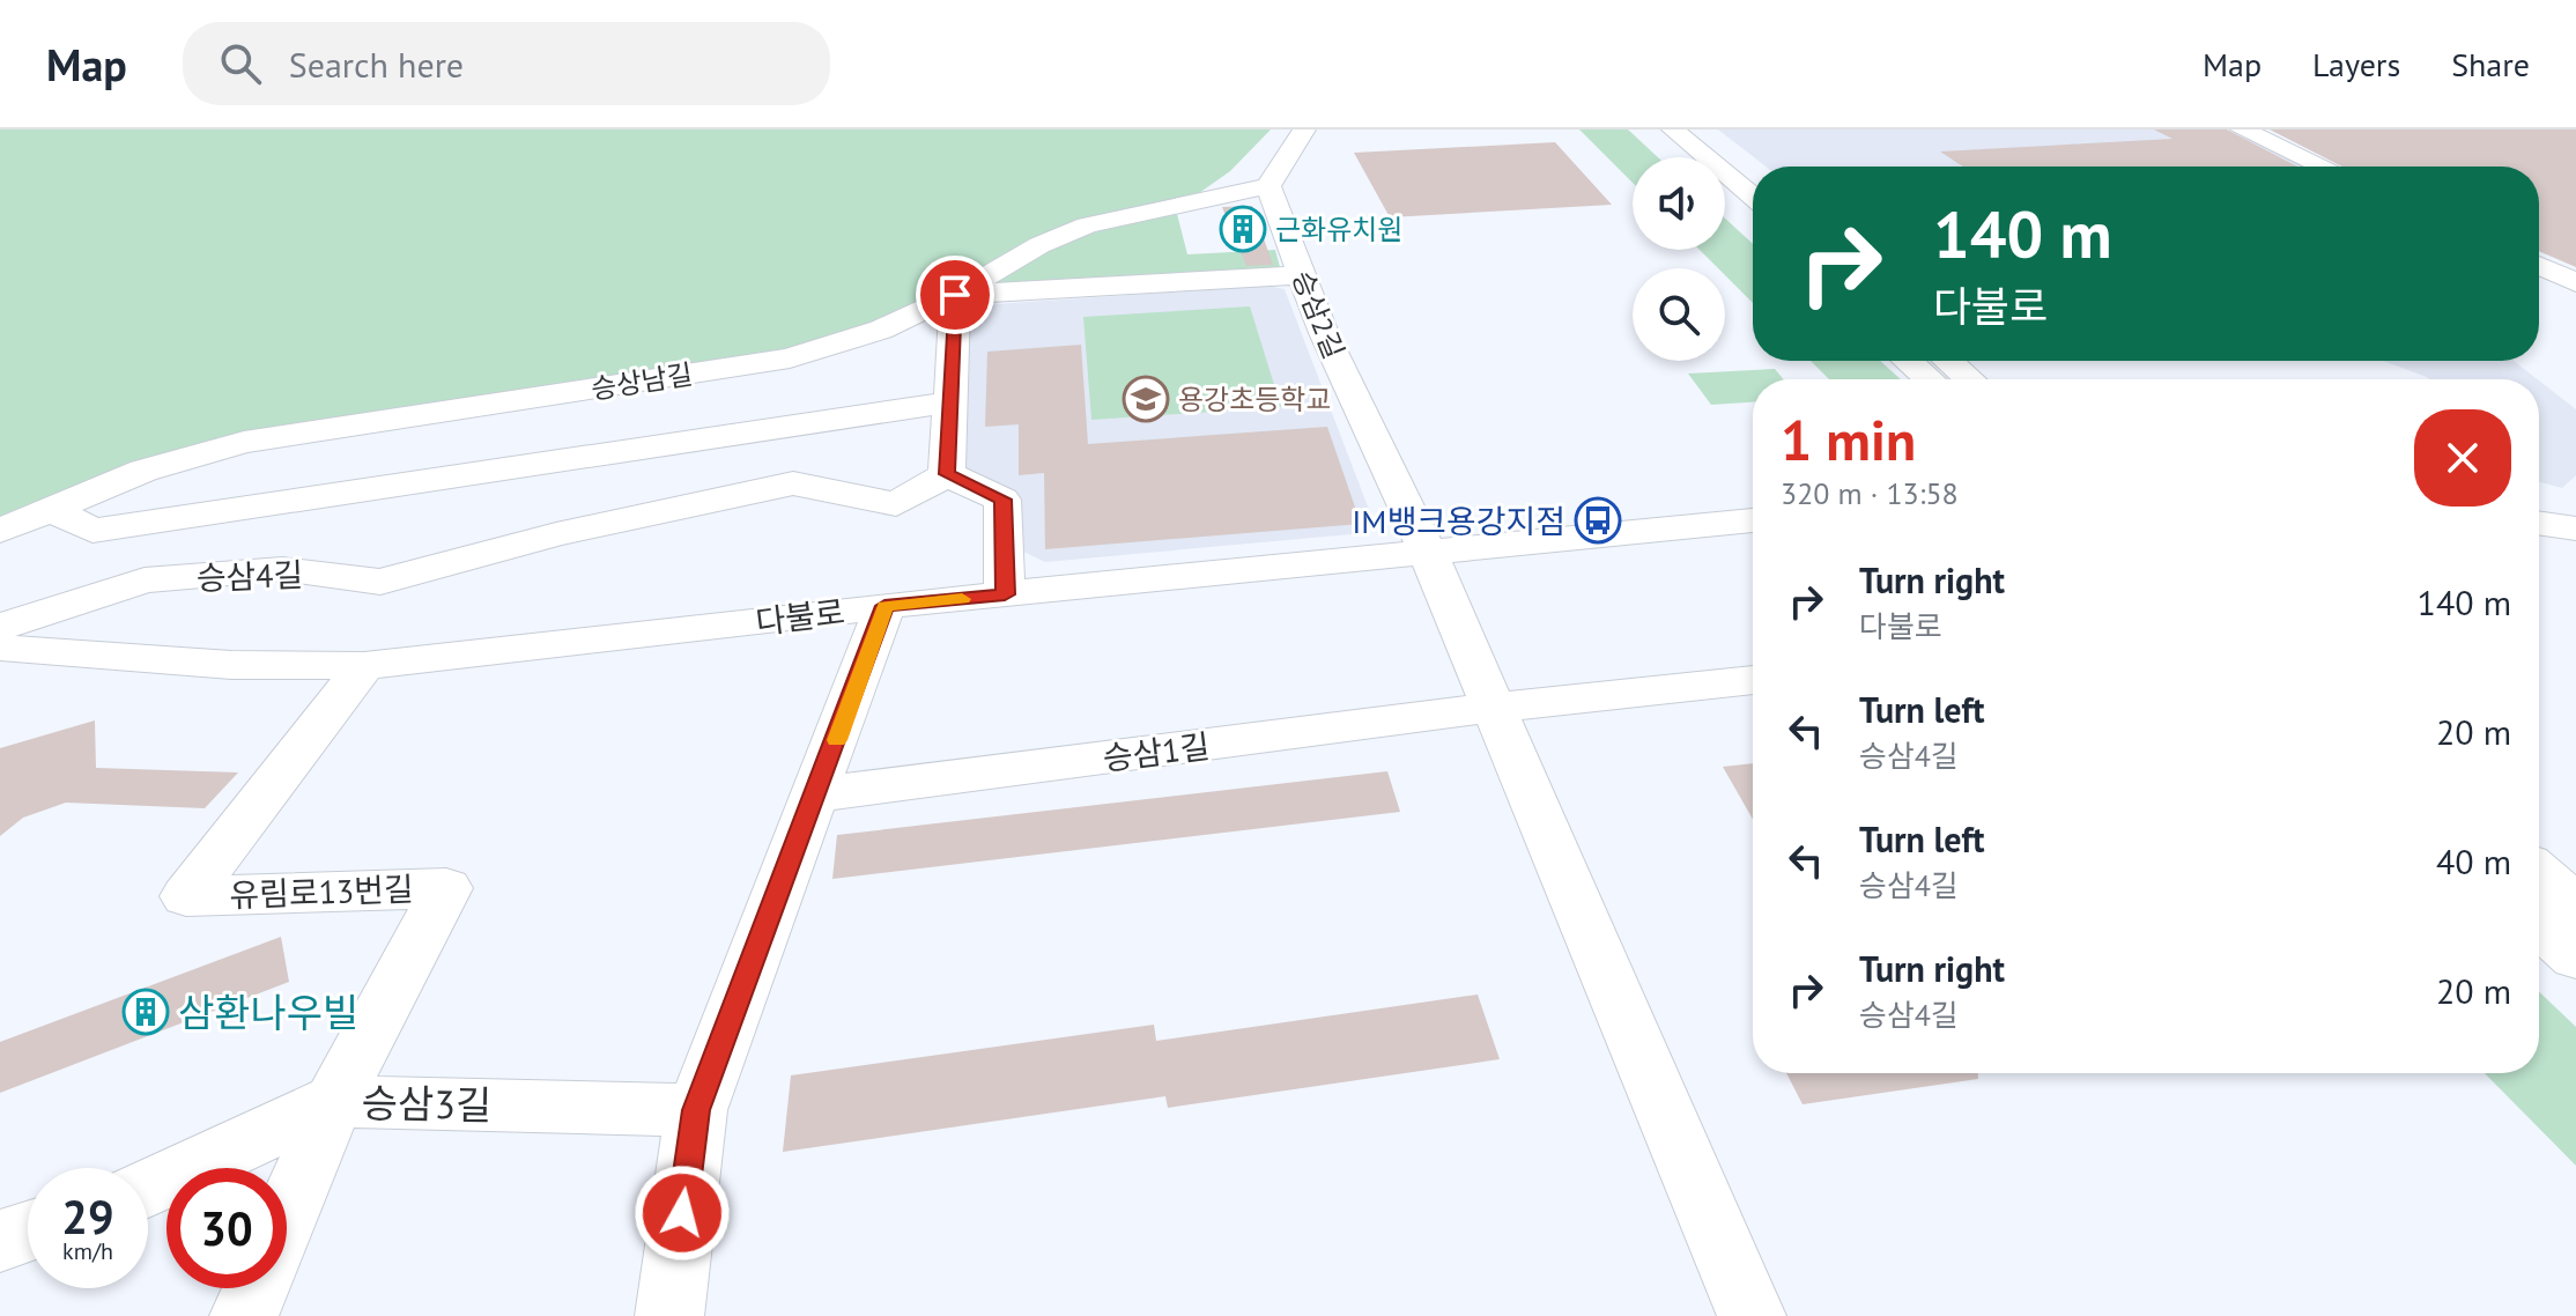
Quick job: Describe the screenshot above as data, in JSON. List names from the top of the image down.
{
  "streets": {
    "street": [
      "승삼2길",
      "승상남길",
      "승삼4길",
      "다불로",
      "승삼1길",
      "유림로13번길",
      "승삼3길"
    ]
  },
  "crossings": [
    ["승삼2길", "승상남길"],
    ["승삼2길", "다불로"],
    ["승상남길", "승삼4길"],
    ["다불로", "유림로13번길"],
    ["유림로13번길", "승삼3길"]
  ],
  "places": {
    "building": ["근화유치원", "삼환나우빌"],
    "school or university": ["용강초등학교"],
    "bus stop": ["IM뱅크용강지점"]
  },
  "page": {
    "header": "Map",
    "search": "Search here",
    "nav": ["Map", "Layers", "Share"],
    "turn": ["140 m", "다불로"],
    "heading": ["1 min", "320 m · 13:58"],
    "list": [
      {
        "name": "Turn right",
        "note": "다불로",
        "value": "140 m"
      },
      {
        "name": "Turn left",
        "note": "승삼4길",
        "value": "20 m"
      },
      {
        "name": "Turn left",
        "note": "승삼4길",
        "value": "40 m"
      },
      {
        "name": "Turn right",
        "note": "승삼4길",
        "value": "20 m"
      }
    ],
    "speed": "29 km/h",
    "limit": "30"
  }
}
